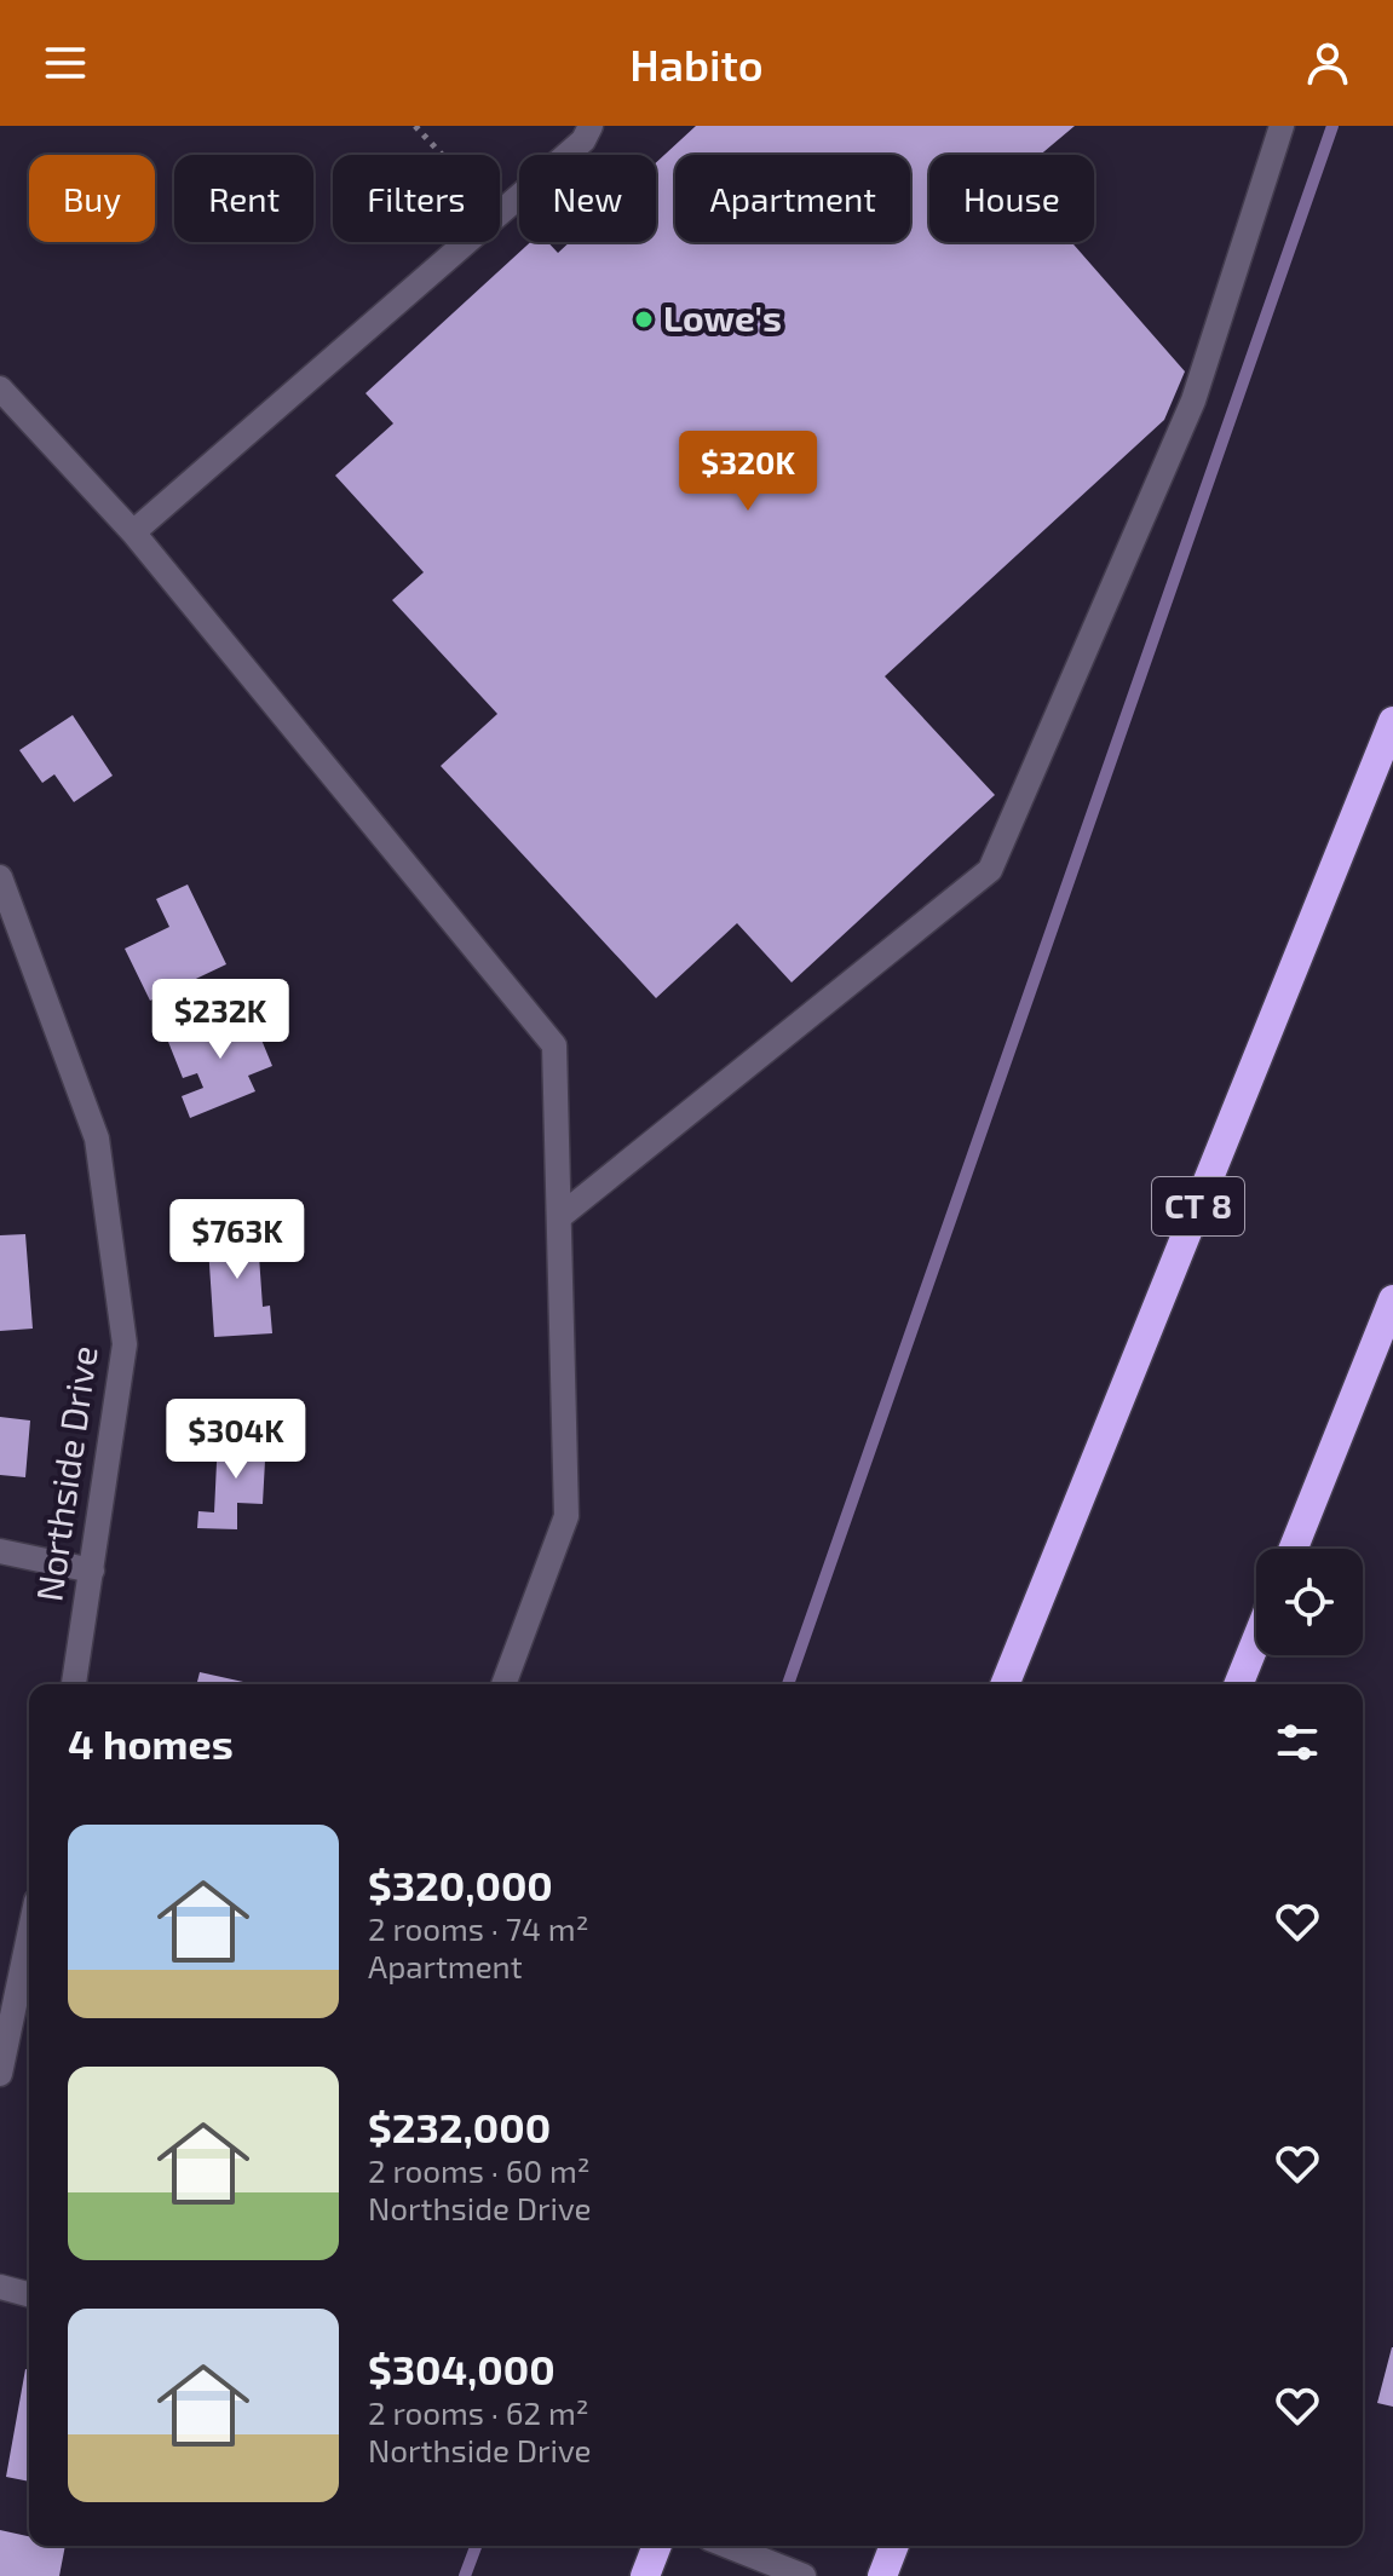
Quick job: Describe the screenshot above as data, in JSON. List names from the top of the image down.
{
  "streets": {
    "highway": ["CT 8"],
    "street": ["Northside Drive"]
  },
  "places": ["Lowe's"],
  "page": {
    "header": "Habito",
    "chip": [
      "Buy",
      "Rent",
      "Filters",
      "New",
      "Apartment",
      "House"
    ],
    "price": [
      "$320K",
      "$232K",
      "$763K",
      "$304K"
    ],
    "heading": "4 homes",
    "list": [
      {
        "name": "$320,000",
        "note": "2 rooms · 74 m² · Apartment"
      },
      {
        "name": "$232,000",
        "note": "2 rooms · 60 m² · Northside Drive"
      },
      {
        "name": "$304,000",
        "note": "2 rooms · 62 m² · Northside Drive"
      }
    ]
  }
}
